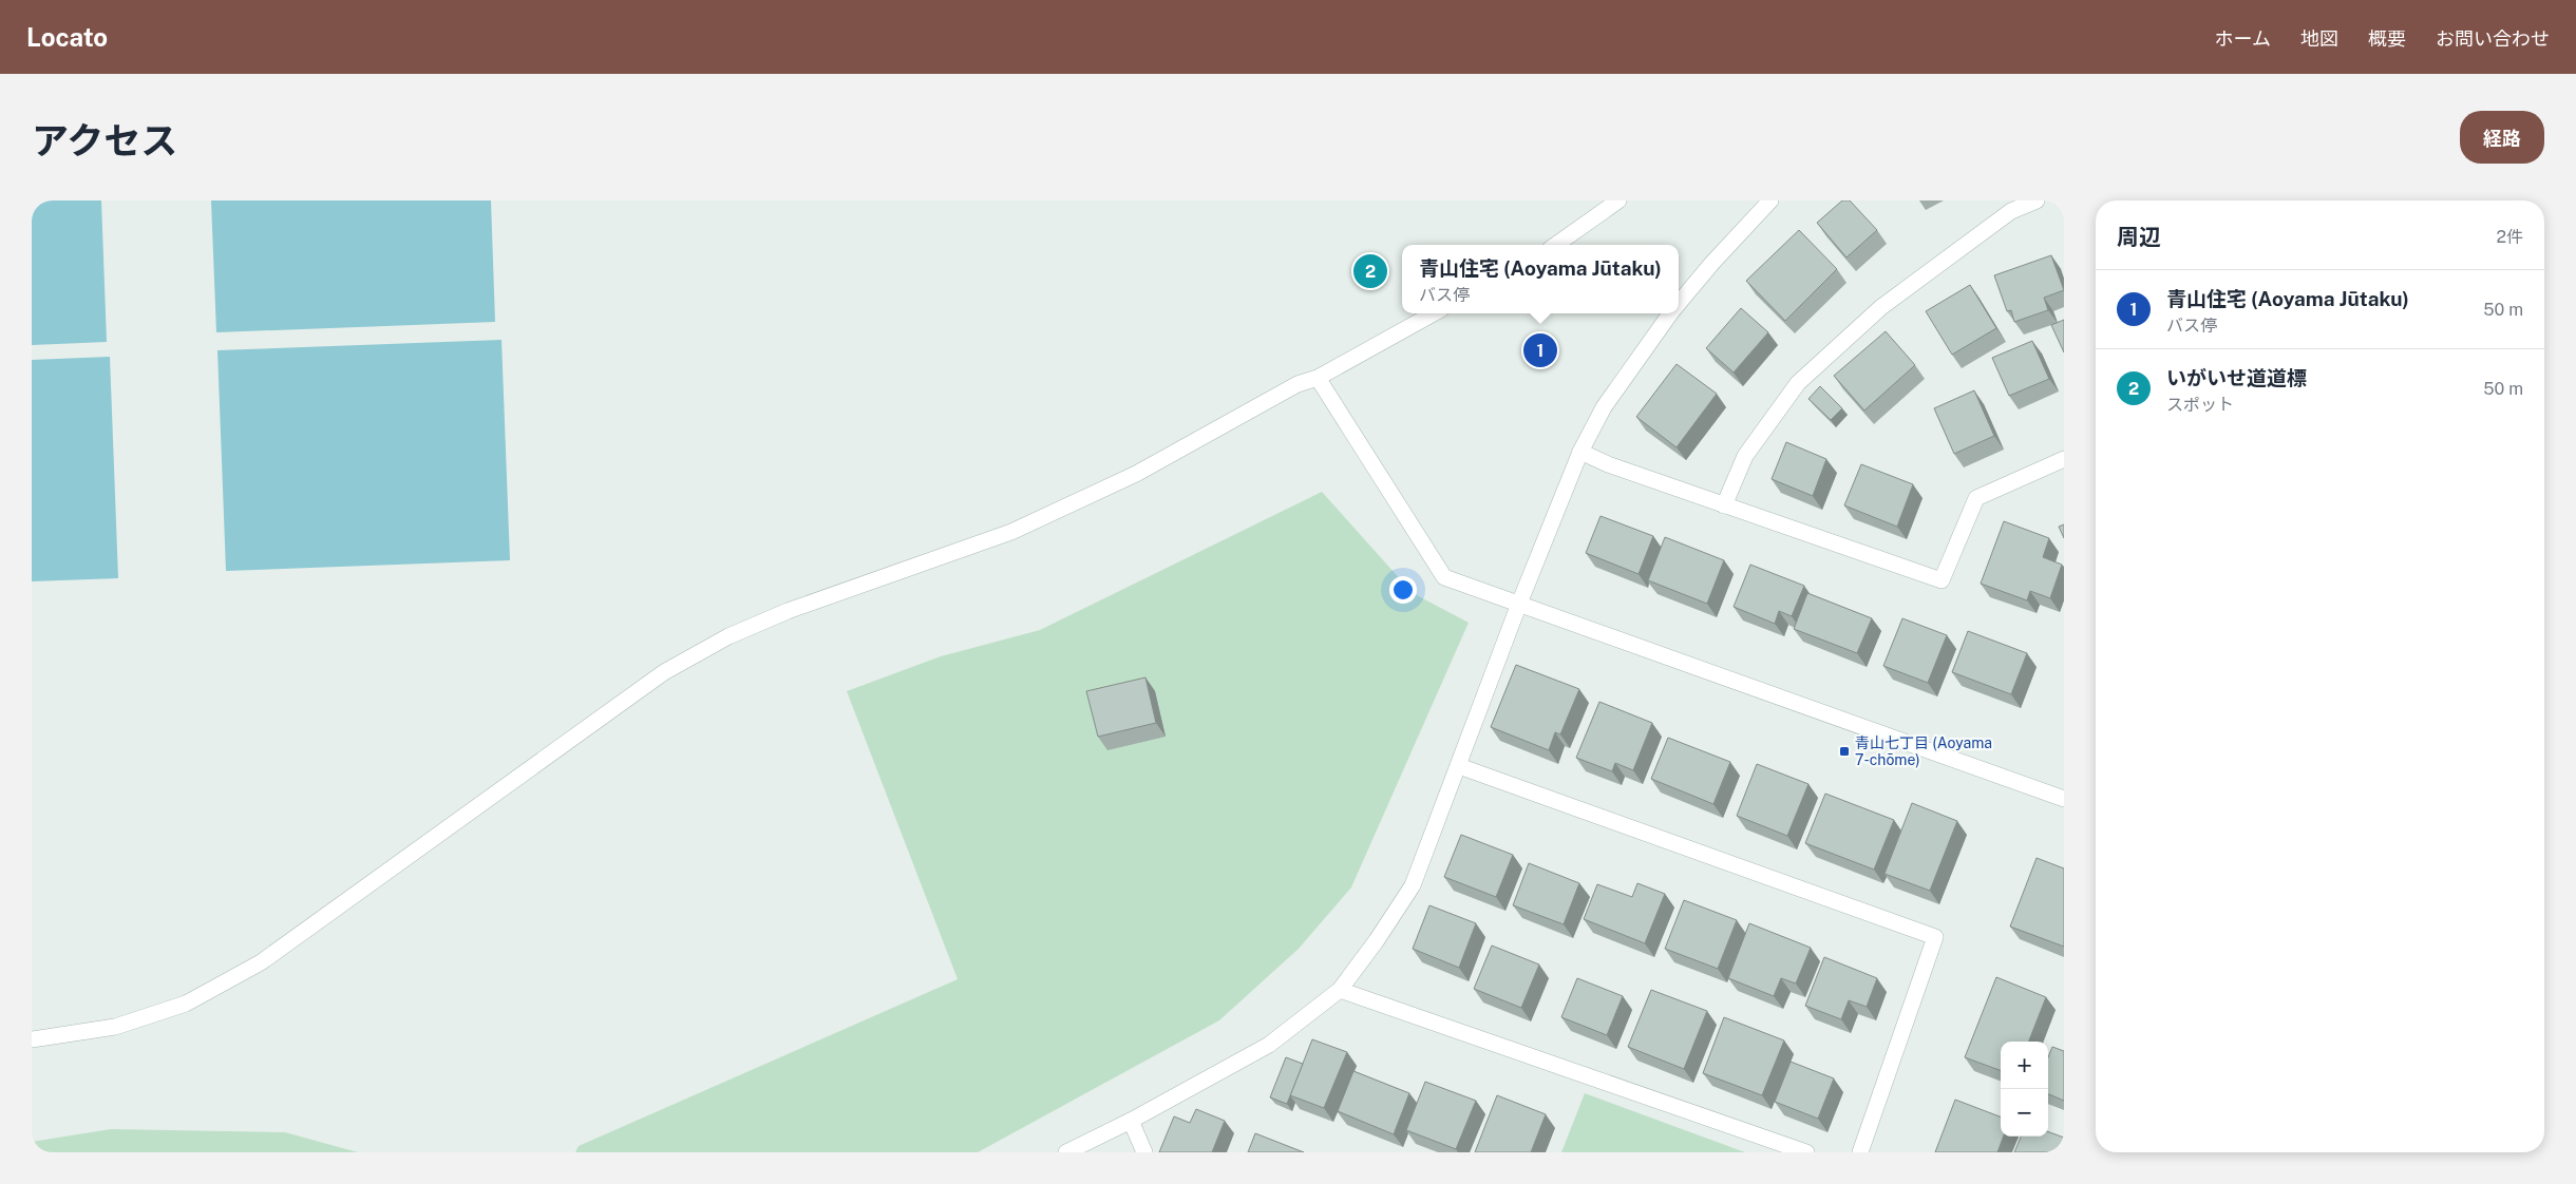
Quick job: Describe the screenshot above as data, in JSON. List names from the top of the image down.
{
  "places": {
    "transit": ["青山七丁目 (Aoyama 7-chōme)"]
  },
  "page": {
    "header": "Locato",
    "nav": [
      "ホーム",
      "地図",
      "概要",
      "お問い合わせ"
    ],
    "title": "アクセス",
    "buttons": "経路",
    "heading": ["周辺", "2件"],
    "popup": ["青山住宅 (Aoyama Jūtaku)", "バス停"],
    "pins": ["2", "1"],
    "list": [
      {
        "mark": "1",
        "name": "青山住宅 (Aoyama Jūtaku)",
        "note": "バス停",
        "value": "50 m"
      },
      {
        "mark": "2",
        "name": "いがいせ道道標",
        "note": "スポット",
        "value": "50 m"
      }
    ],
    "map_buttons": ["+", "−"]
  }
}
